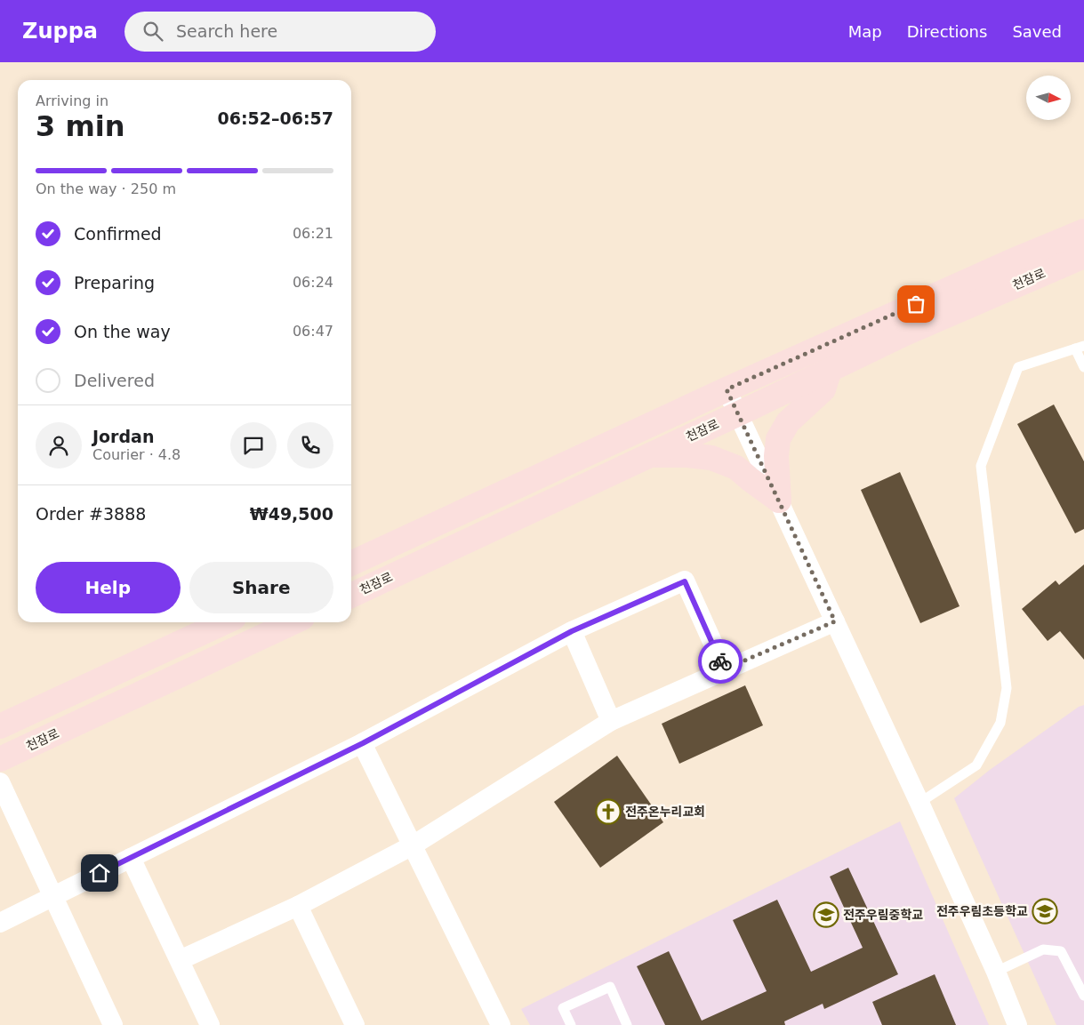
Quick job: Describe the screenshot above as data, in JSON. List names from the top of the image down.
{
  "streets": {
    "street": ["천잠로"]
  },
  "places": {
    "church": ["전주온누리교회"],
    "school or university": ["전주우림초등학교", "전주우림중학교"]
  },
  "north": "right",
  "page": {
    "header": "Zuppa",
    "search": "Search here",
    "nav": ["Map", "Directions", "Saved"],
    "heading": ["3 min", "Arriving in", "06:52–06:57"],
    "panel": [
      "Jordan",
      "Courier · 4.8",
      "Order #3888",
      "₩49,500"
    ],
    "bar": "On the way · 250 m",
    "list": [
      ["Confirmed", "06:21"],
      ["Preparing", "06:24"],
      ["On the way", "06:47"],
      "Delivered"
    ],
    "buttons": ["Help", "Share"]
  }
}
